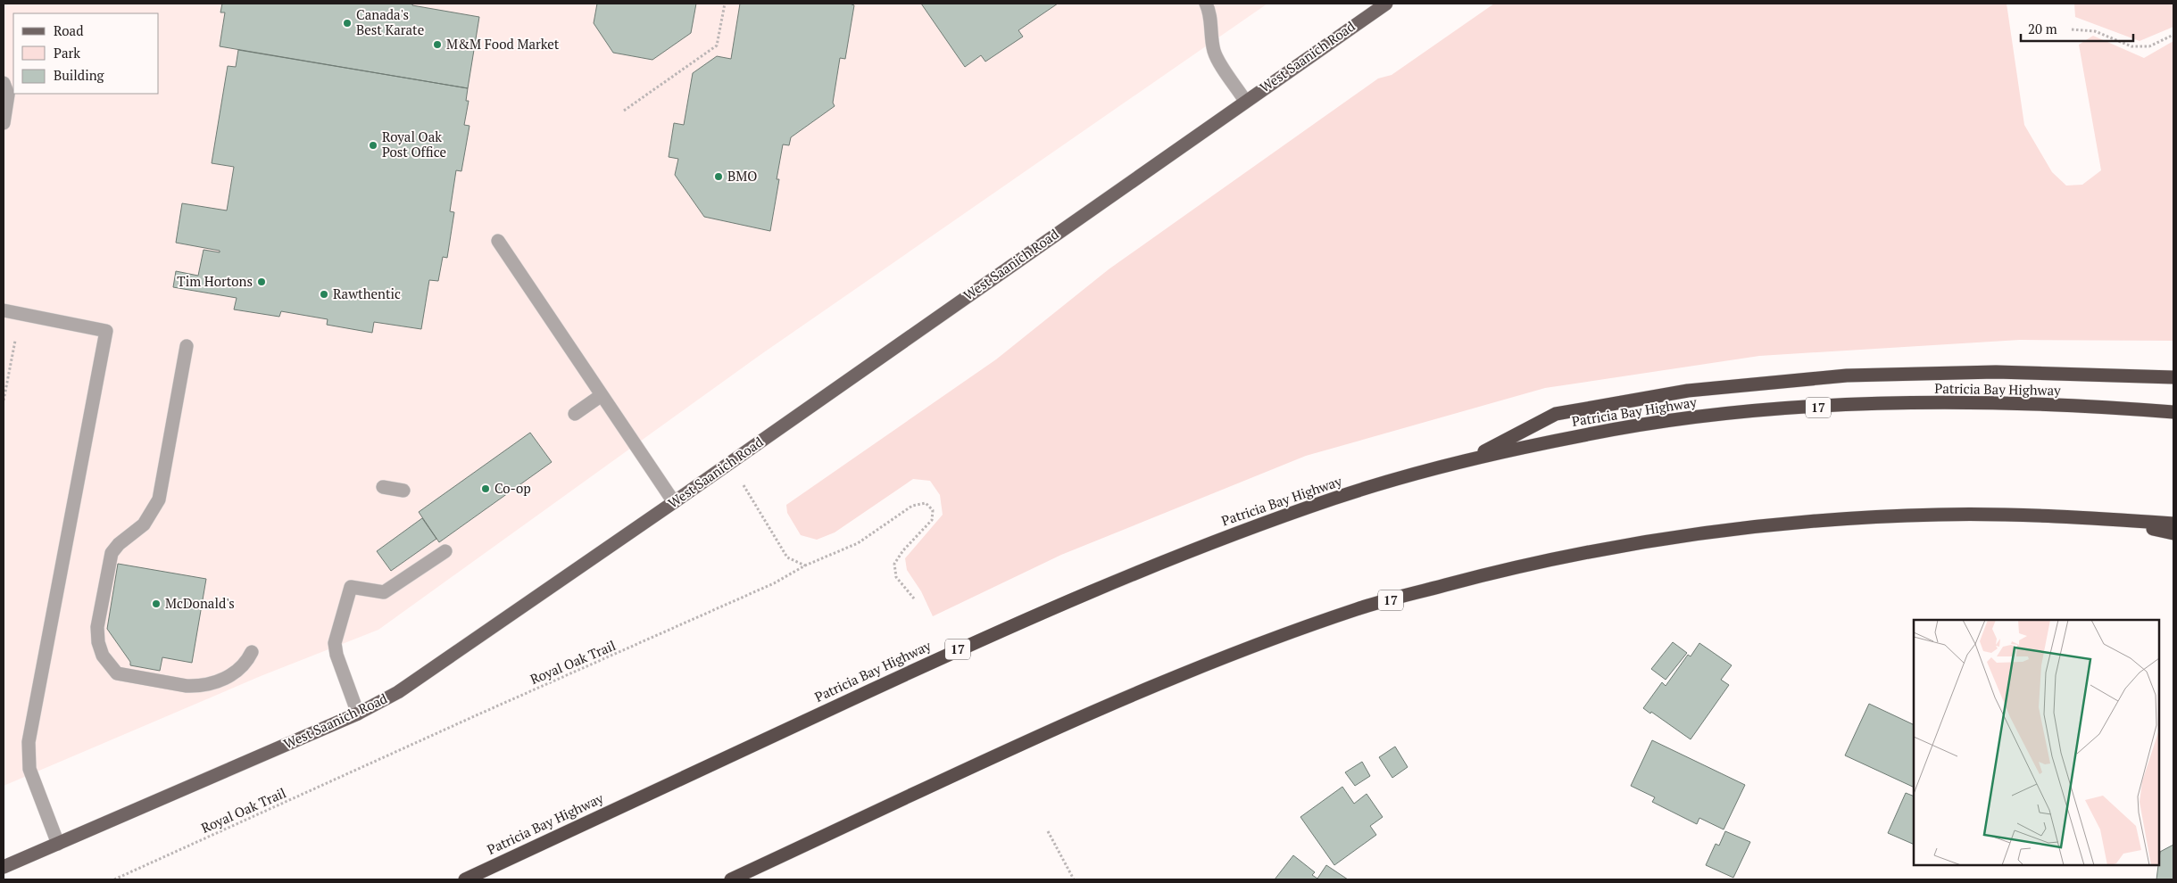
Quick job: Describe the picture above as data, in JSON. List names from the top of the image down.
{
  "streets": {
    "highway": ["Patricia Bay Highway", "17"],
    "main road": ["West Saanich Road"],
    "path": ["Royal Oak Trail"]
  },
  "places": [
    "Canada's Best Karate",
    "M&M Food Market",
    "Royal Oak Post Office",
    "BMO",
    "Tim Hortons",
    "Rawthentic",
    "Co-op",
    "McDonald's"
  ],
  "legend": ["Road", "Park", "Building"],
  "scale_bar": "20 m"
}
